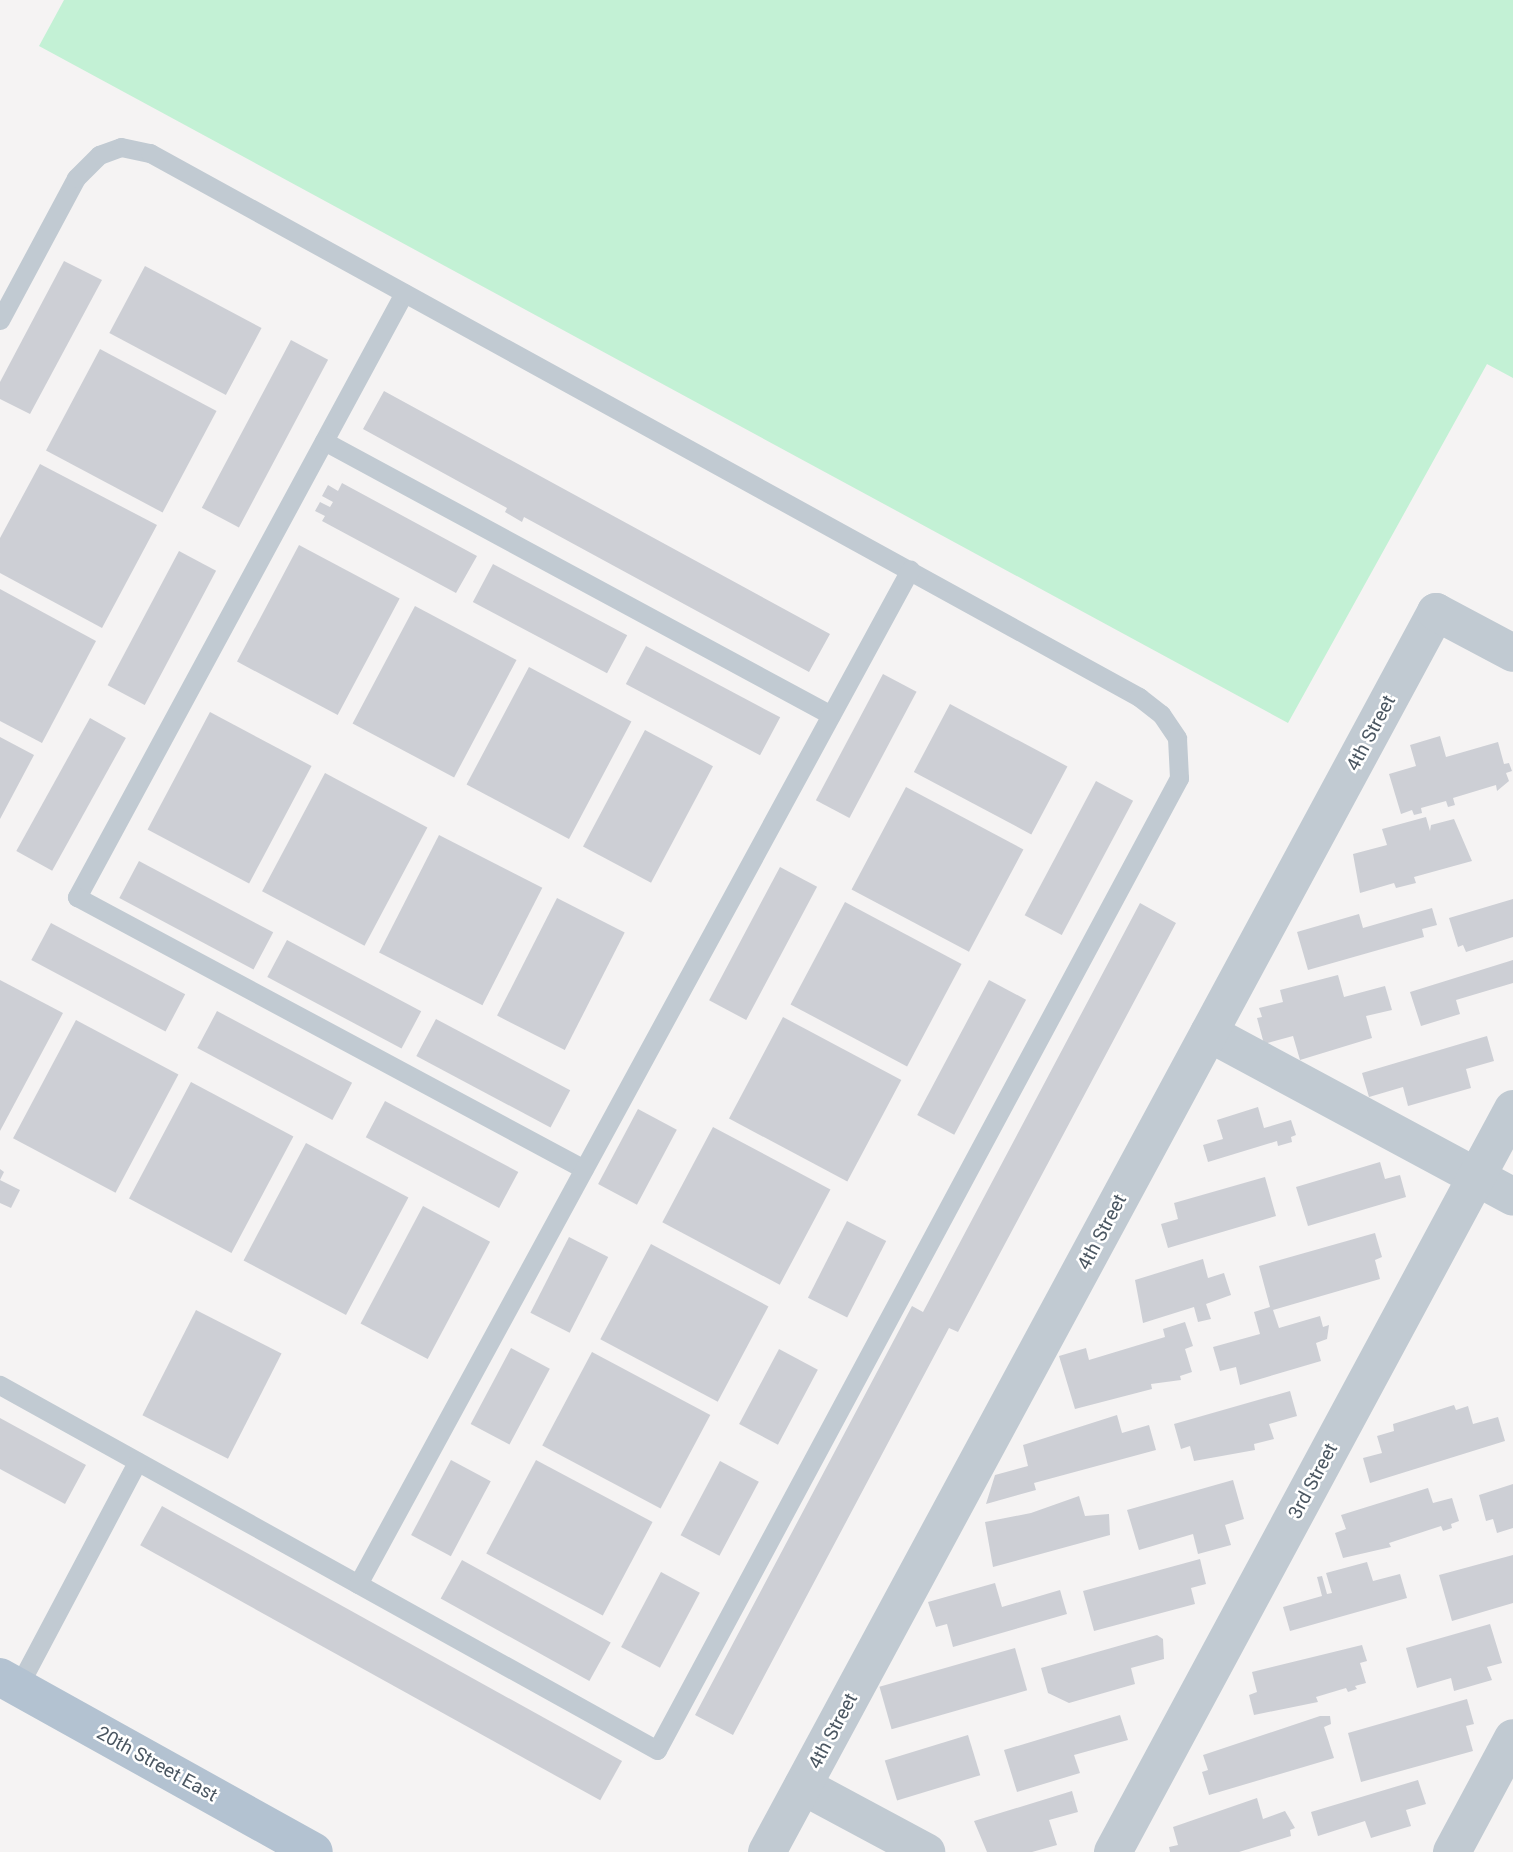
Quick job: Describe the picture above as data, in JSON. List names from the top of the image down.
{
  "streets": {
    "main road": ["20th Street East"],
    "street": ["4th Street", "3rd Street"]
  }
}
